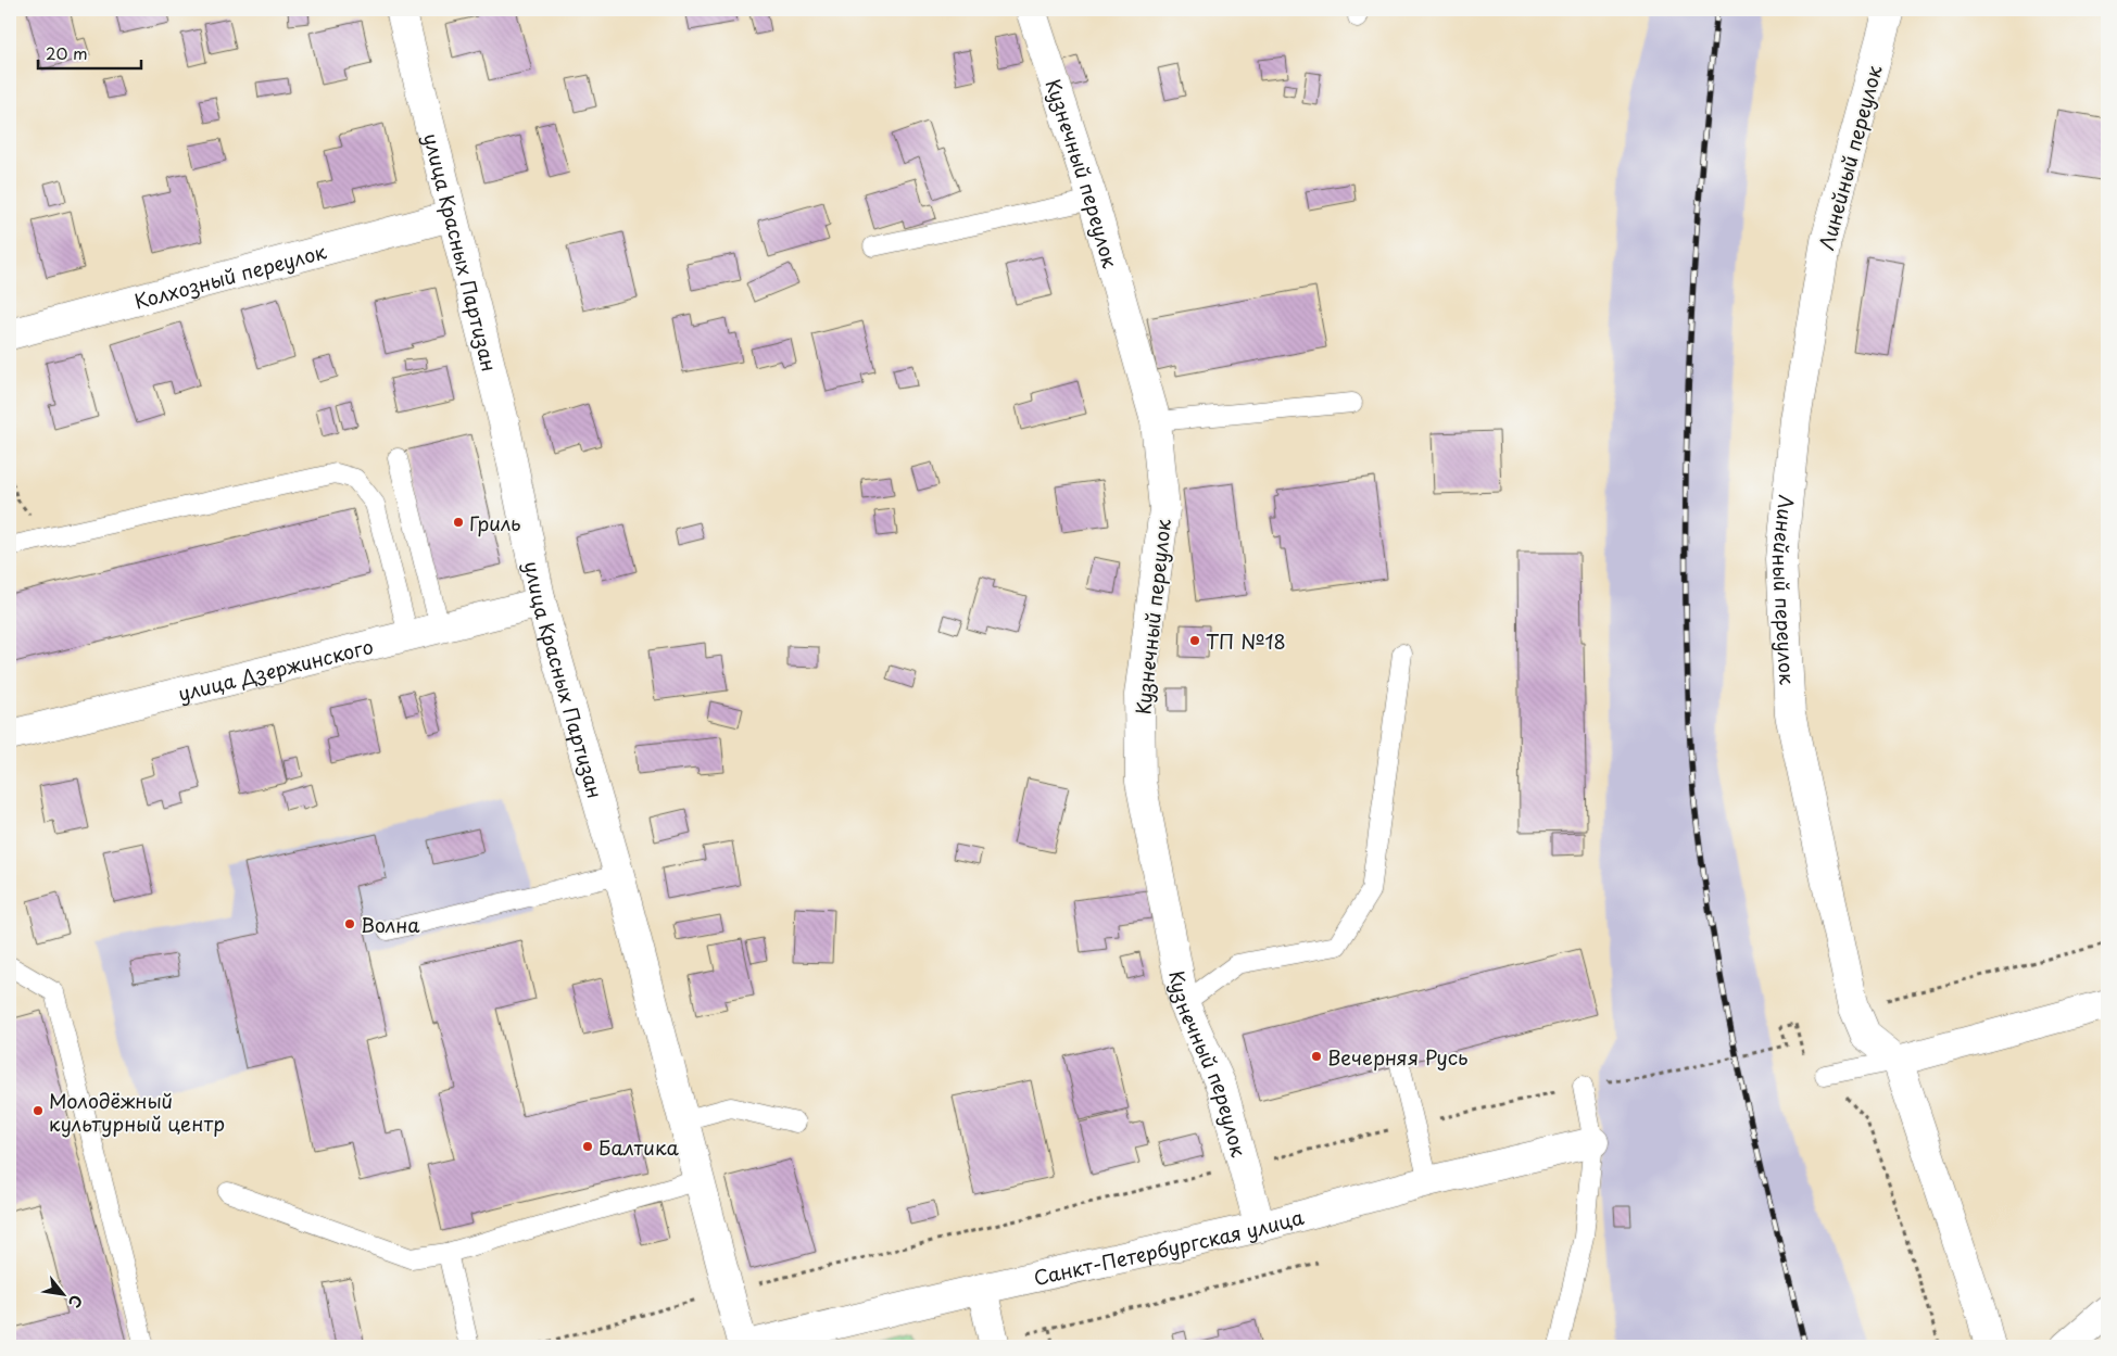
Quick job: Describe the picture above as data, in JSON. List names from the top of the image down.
{
  "streets": {
    "street": [
      "Линейный переулок",
      "Кузнечный переулок",
      "улица Красных Партизан",
      "Колхозный переулок",
      "улица Дзержинского",
      "Санкт-Петербургская улица"
    ]
  },
  "crossings": [
    ["Кузнечный переулок", "Санкт-Петербургская улица"],
    ["улица Красных Партизан", "Колхозный переулок"],
    ["улица Красных Партизан", "улица Дзержинского"],
    ["улица Красных Партизан", "Санкт-Петербургская улица"]
  ],
  "places": [
    "Гриль",
    "ТП №18",
    "Волна",
    "Вечерняя Русь",
    "Молодёжный культурный центр",
    "Балтика"
  ],
  "scale_bar": "20 m",
  "north": "bottom right"
}
